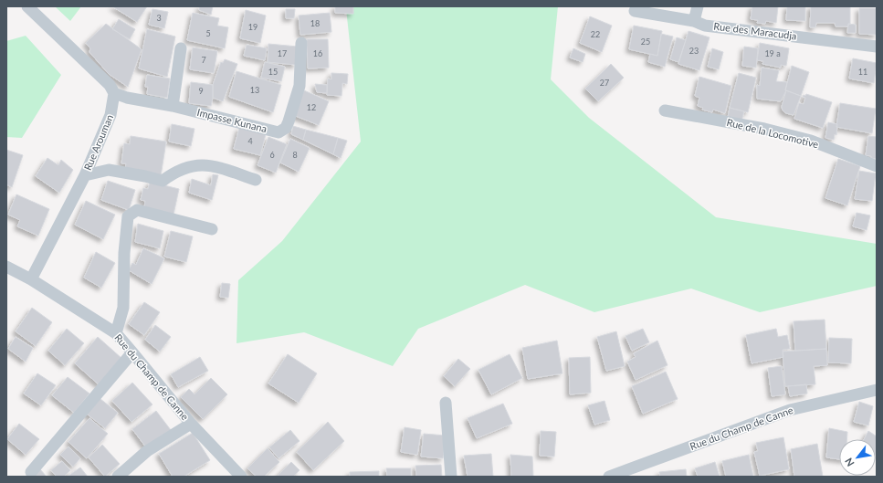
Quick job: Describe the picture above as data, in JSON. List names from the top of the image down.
{
  "streets": {
    "street": [
      "Rue des Maracudja",
      "Impasse Kunana",
      "Rue de la Locomotive",
      "Rue Arouman",
      "Rue du Champ de Canne"
    ]
  },
  "crossings": [
    ["Impasse Kunana", "Rue Arouman"],
    ["Rue Arouman", "Rue du Champ de Canne"]
  ],
  "house_numbers": [
    "3",
    "18",
    "19",
    "5",
    "22",
    "25",
    "23",
    "17",
    "16",
    "19 a",
    "7",
    "15",
    "11",
    "27",
    "13",
    "9",
    "12",
    "4",
    "6",
    "8"
  ],
  "north": "bottom left"
}
